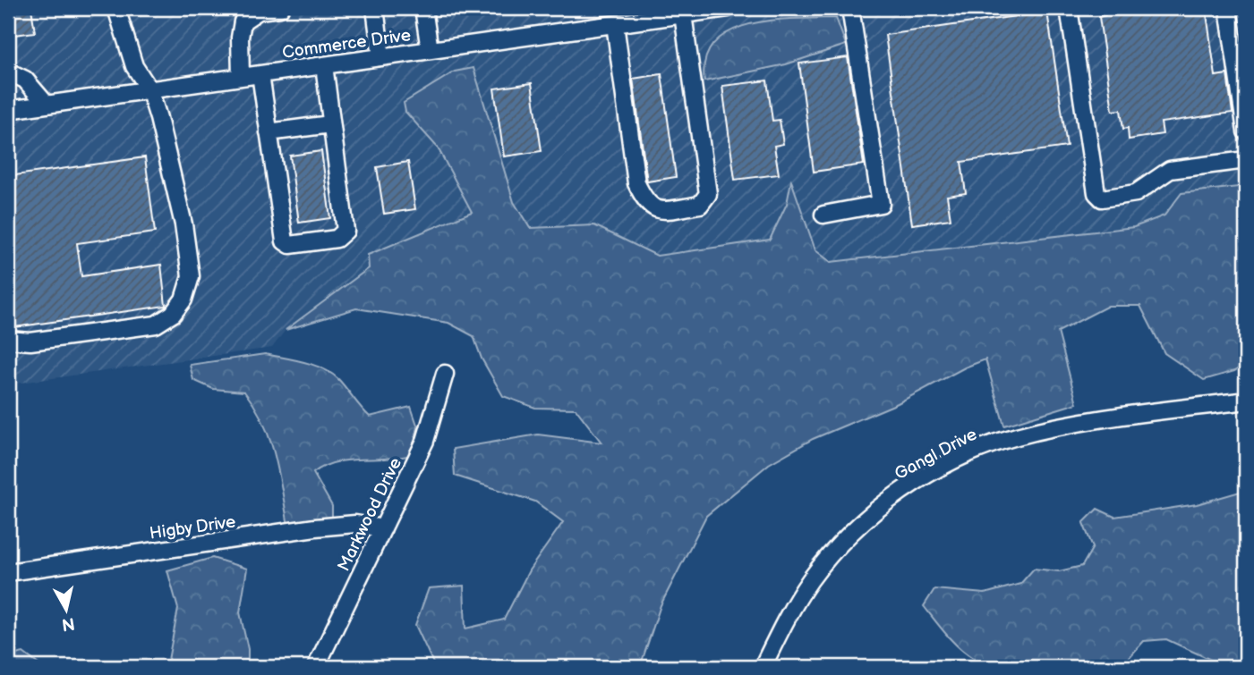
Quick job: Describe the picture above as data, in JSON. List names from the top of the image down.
{
  "streets": {
    "street": [
      "Commerce Drive",
      "Gangl Drive",
      "Markwood Drive",
      "Higby Drive"
    ]
  },
  "crossings": [
    ["Markwood Drive", "Higby Drive"]
  ],
  "north": "bottom"
}
